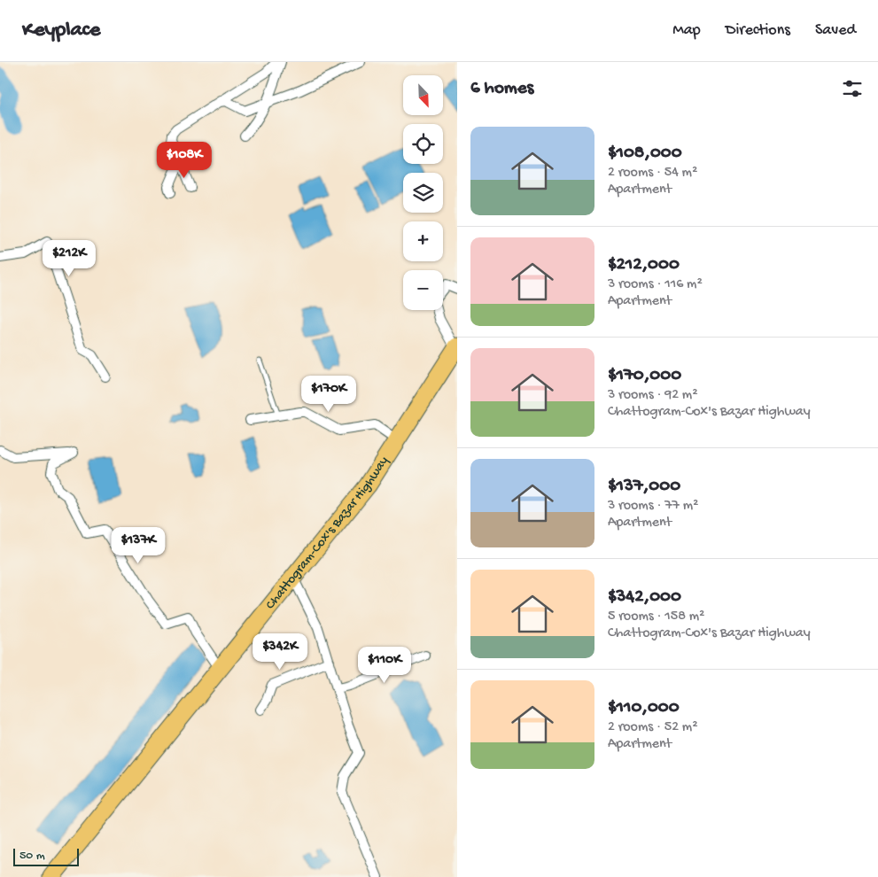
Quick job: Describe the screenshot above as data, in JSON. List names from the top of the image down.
{
  "streets": {
    "highway": ["Chattogram-Cox's Bazar Highway"]
  },
  "scale_bar": "50 m",
  "north": "bottom right",
  "page": {
    "header": "Keyplace",
    "nav": ["Map", "Directions", "Saved"],
    "heading": "6 homes",
    "map_buttons": ["+", "−"],
    "list": [
      {
        "name": "$108,000",
        "note": "2 rooms · 54 m² · Apartment"
      },
      {
        "name": "$212,000",
        "note": "3 rooms · 116 m² · Apartment"
      },
      {
        "name": "$170,000",
        "note": "3 rooms · 92 m² · Chattogram-Cox's Bazar Highway"
      },
      {
        "name": "$137,000",
        "note": "3 rooms · 77 m² · Apartment"
      },
      {
        "name": "$342,000",
        "note": "5 rooms · 158 m² · Chattogram-Cox's Bazar Highway"
      },
      {
        "name": "$110,000",
        "note": "2 rooms · 52 m² · Apartment"
      }
    ],
    "price": [
      "$108K",
      "$212K",
      "$170K",
      "$137K",
      "$342K",
      "$110K"
    ],
    "scale": "50 m"
  }
}
